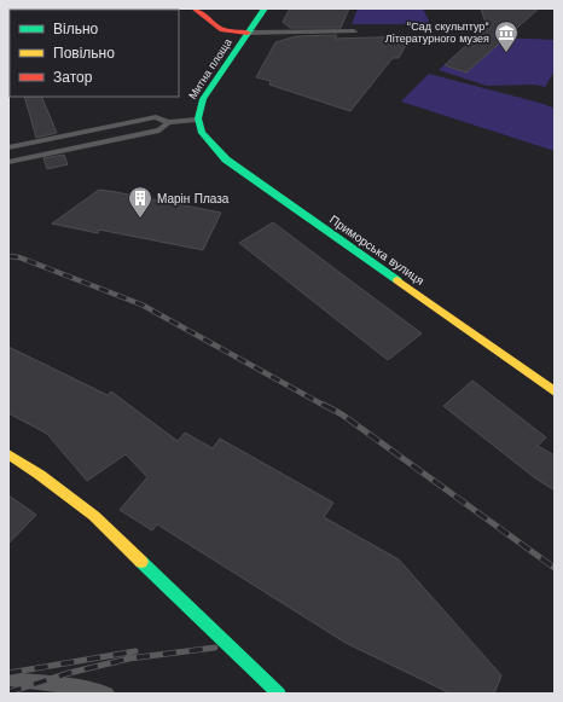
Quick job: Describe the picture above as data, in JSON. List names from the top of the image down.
{
  "streets": {
    "main road": ["Митна площа", "Приморська вулиця"]
  },
  "crossings": [
    ["Митна площа", "Приморська вулиця"]
  ],
  "places": {
    "museum": ["\"Сад скульптур\" Літературного музея"],
    "building": ["Марін Плаза"]
  },
  "legend": ["Вільно", "Повільно", "Затор"]
}
